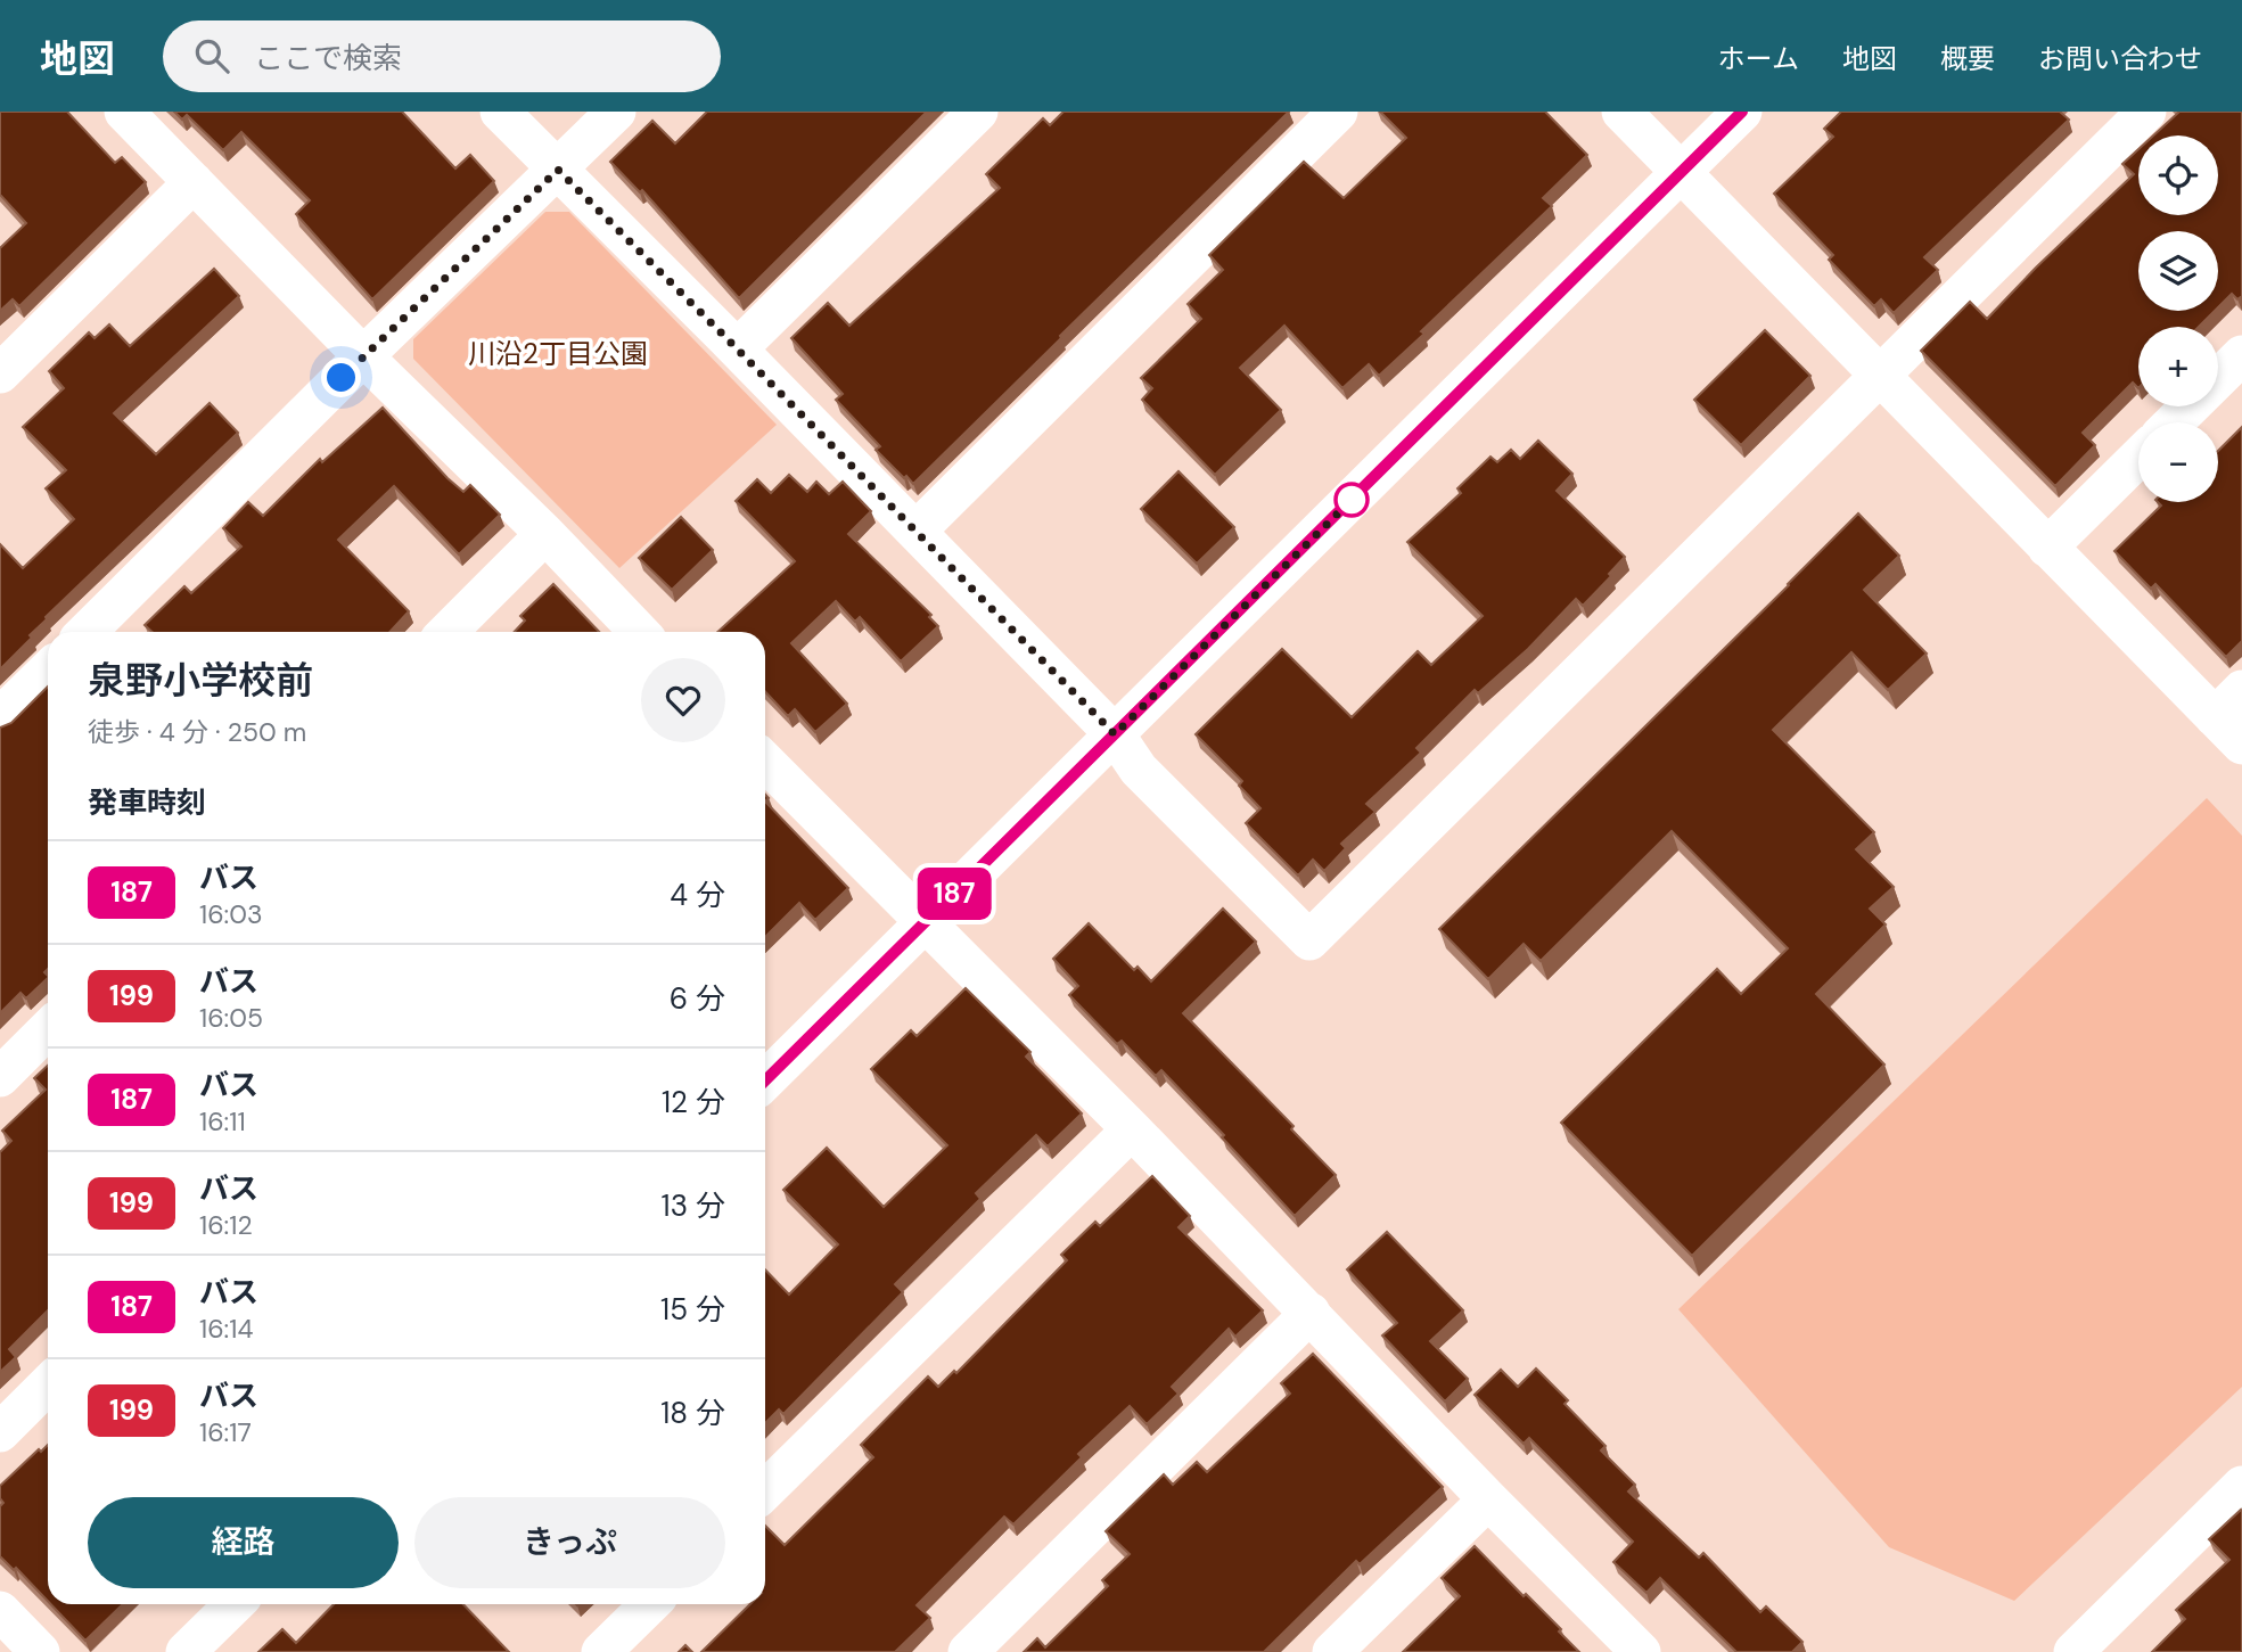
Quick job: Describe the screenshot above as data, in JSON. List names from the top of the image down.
{
  "parks": ["川沿2丁目公園"],
  "lines": ["bus line 187"],
  "page": {
    "header": "地図",
    "search": "ここで検索",
    "nav": [
      "ホーム",
      "地図",
      "概要",
      "お問い合わせ"
    ],
    "on_map": "187",
    "map_buttons": ["+", "−"],
    "heading": [
      ["泉野小学校前", "徒歩 · 4 分 · 250 m"],
      "発車時刻"
    ],
    "list": [
      {
        "mark": "187",
        "name": "バス",
        "note": "16:03",
        "value": "4 分"
      },
      {
        "mark": "199",
        "name": "バス",
        "note": "16:05",
        "value": "6 分"
      },
      {
        "mark": "187",
        "name": "バス",
        "note": "16:11",
        "value": "12 分"
      },
      {
        "mark": "199",
        "name": "バス",
        "note": "16:12",
        "value": "13 分"
      },
      {
        "mark": "187",
        "name": "バス",
        "note": "16:14",
        "value": "15 分"
      },
      {
        "mark": "199",
        "name": "バス",
        "note": "16:17",
        "value": "18 分"
      }
    ],
    "buttons": ["経路", "きっぷ"]
  }
}
